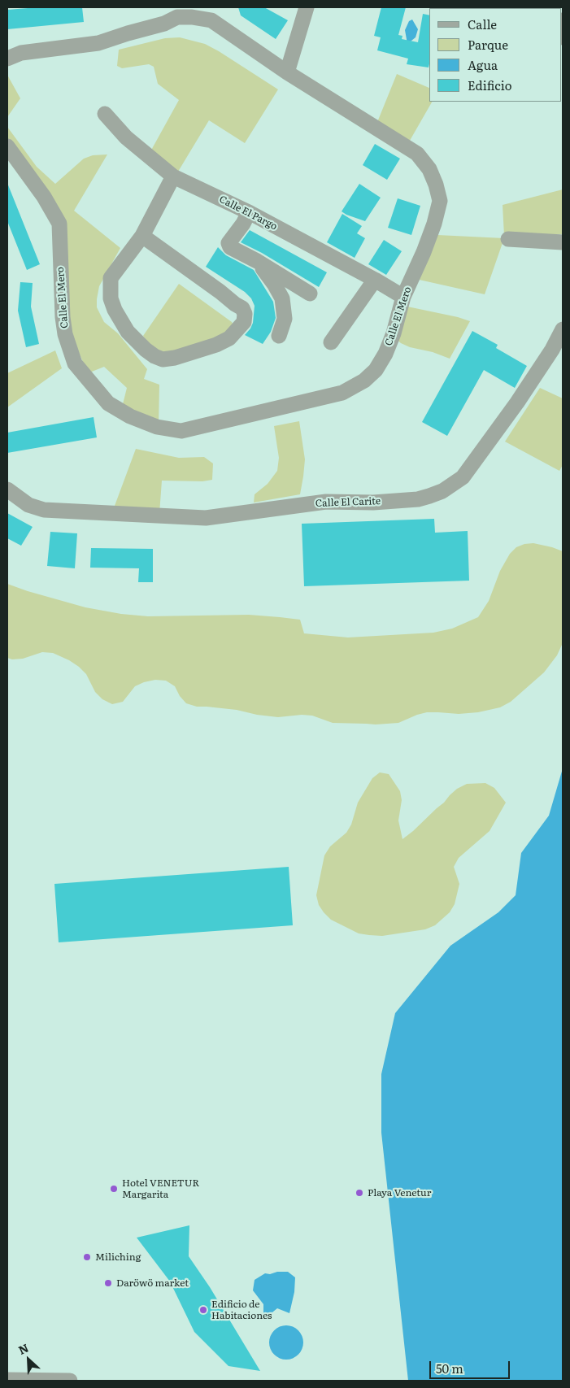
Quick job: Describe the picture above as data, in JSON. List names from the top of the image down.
{
  "streets": {
    "street": ["Calle El Pargo", "Calle El Mero", "Calle El Carite"]
  },
  "crossings": [
    ["Calle El Pargo", "Calle El Mero"]
  ],
  "places": [
    "Hotel VENETUR Margarita",
    "Playa Venetur",
    "Miliching",
    "Daröwö market",
    "Edificio de Habitaciones"
  ],
  "legend": [
    "Calle",
    "Parque",
    "Agua",
    "Edificio"
  ],
  "scale_bar": "50 m",
  "north": "top left"
}
